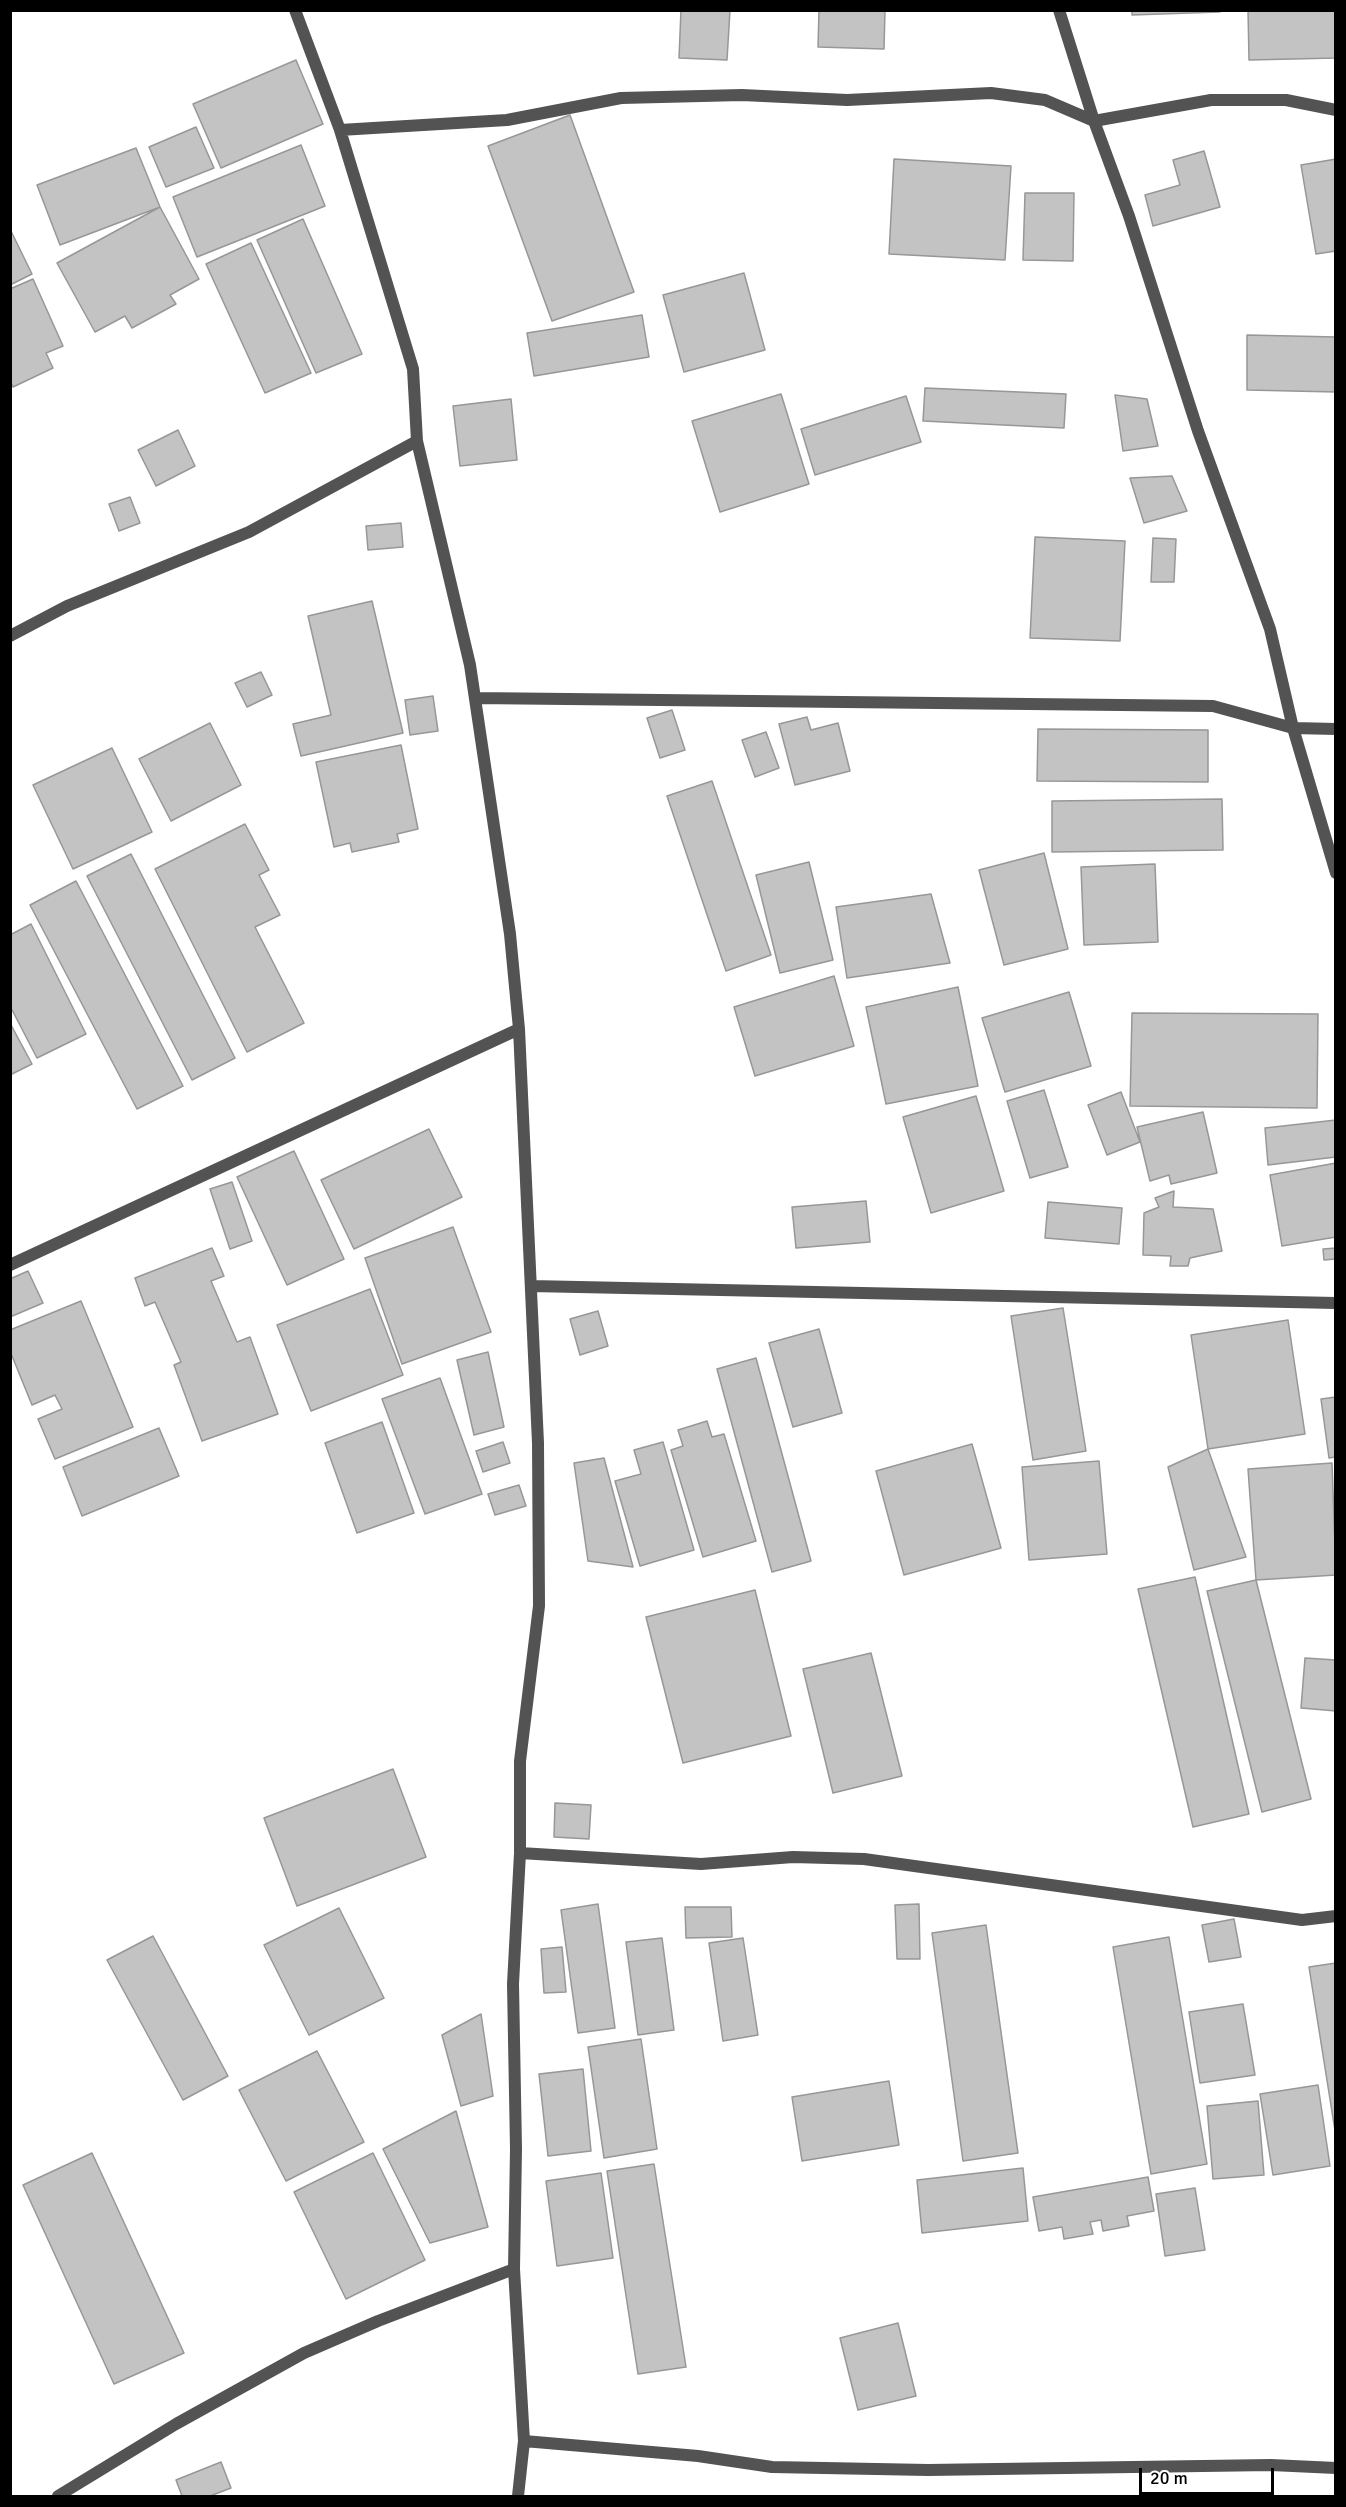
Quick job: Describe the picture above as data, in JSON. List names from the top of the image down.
{
  "scale_bar": "20 m"
}
